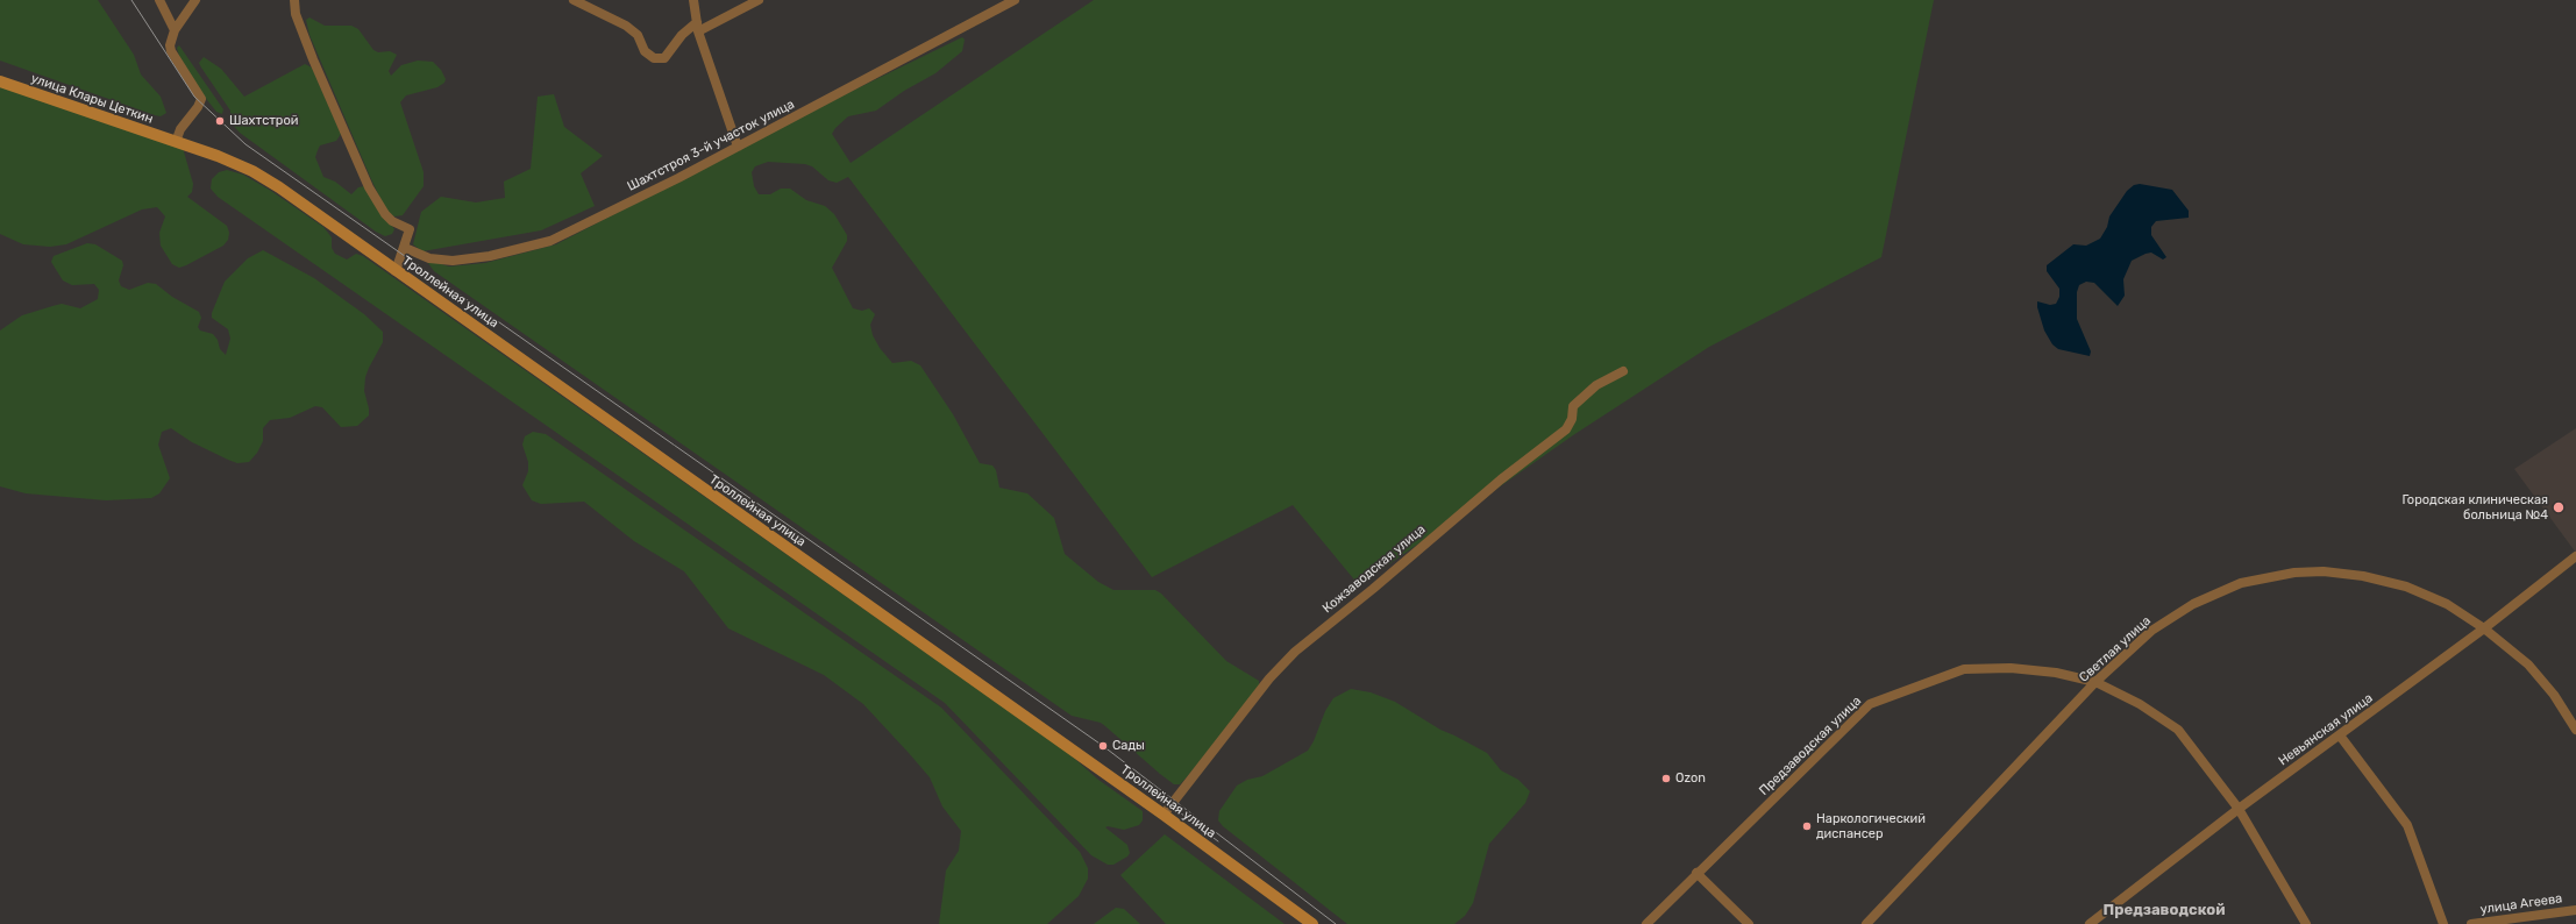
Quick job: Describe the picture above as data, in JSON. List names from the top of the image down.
{
  "streets": {
    "street": [
      "улица Клары Цеткин",
      "Шахтстроя 3-й участок улица",
      "Троллейная улица",
      "Кожзаводская улица",
      "Светлая улица",
      "Невьянская улица",
      "Предзаводская улица",
      "улица Агеева"
    ]
  },
  "crossings": [
    ["улица Клары Цеткин", "Троллейная улица"],
    ["Троллейная улица", "Кожзаводская улица"],
    ["Светлая улица", "Невьянская улица"],
    ["Светлая улица", "Предзаводская улица"],
    ["Невьянская улица", "Предзаводская улица"]
  ],
  "districts": ["Предзаводской"],
  "places": [
    "Шахтстрой",
    "Городская клиническая больница №4",
    "Сады",
    "Ozon",
    "Наркологический диспансер"
  ]
}
